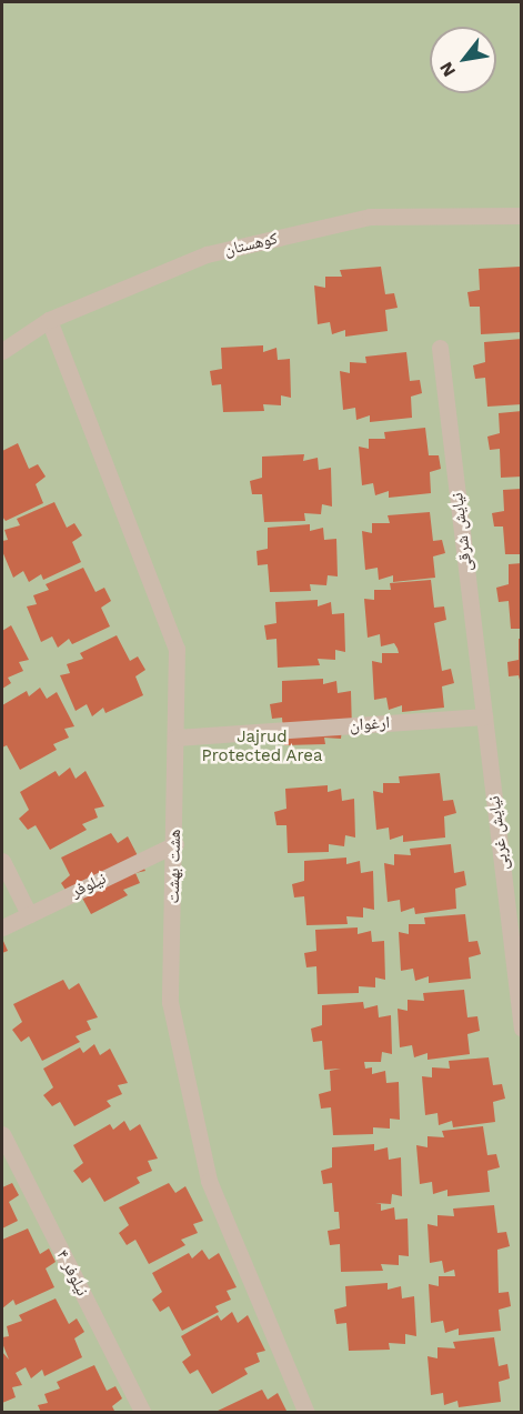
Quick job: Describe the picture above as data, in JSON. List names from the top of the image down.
{
  "streets": {
    "street": [
      "کوهستان",
      "نیایش شرقی",
      "ارغوان",
      "نیایش غربی",
      "هشت بهشت",
      "نیلوفر",
      "نیلوفر ۴"
    ]
  },
  "crossings": [
    ["کوهستان", "هشت بهشت"],
    ["نیایش شرقی", "ارغوان"],
    ["نیایش شرقی", "نیایش غربی"],
    ["ارغوان", "نیایش غربی"],
    ["ارغوان", "هشت بهشت"],
    ["هشت بهشت", "نیلوفر"]
  ],
  "parks": ["Jajrud Protected Area"],
  "north": "bottom left"
}
